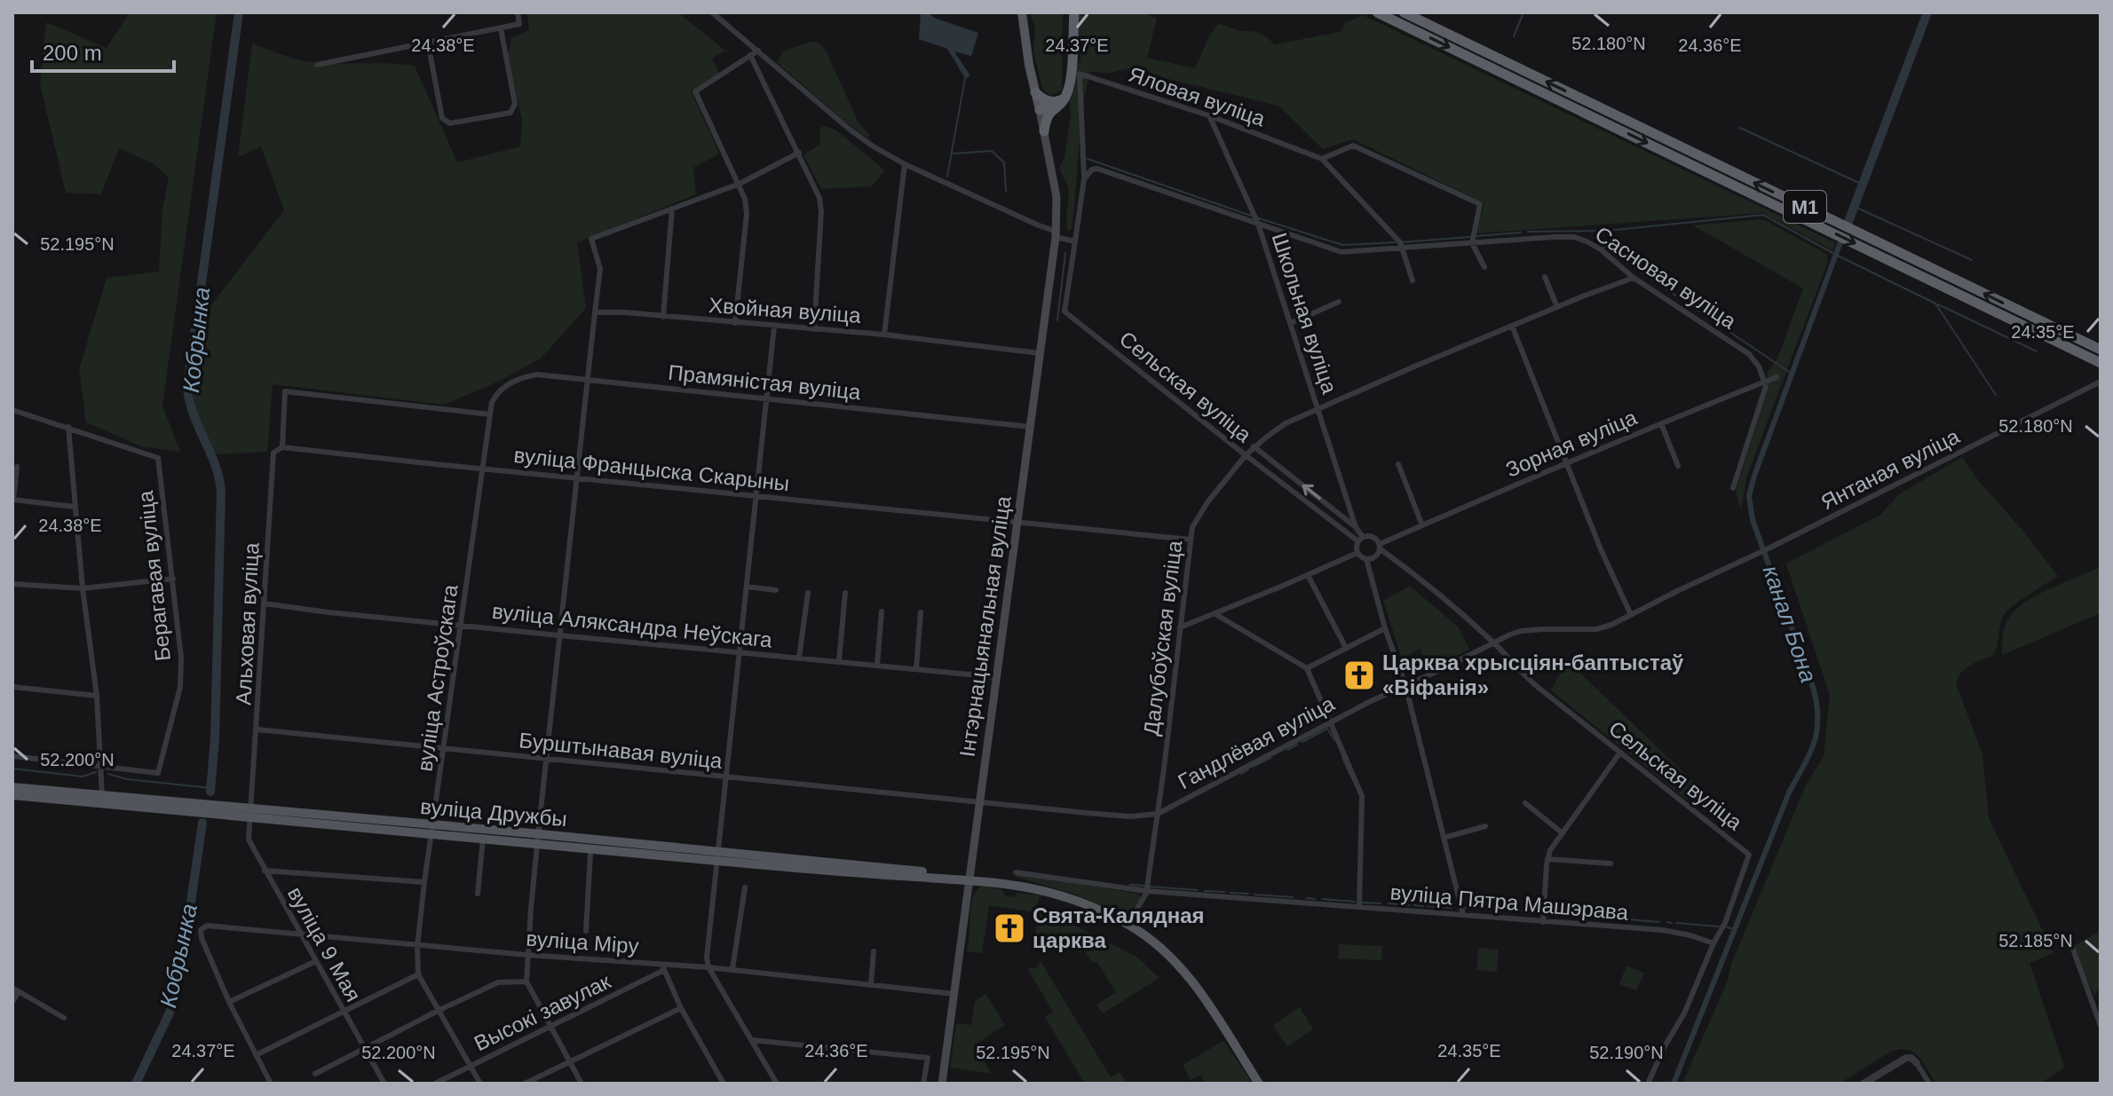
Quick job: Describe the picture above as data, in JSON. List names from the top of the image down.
{
  "streets": {
    "highway": ["М1"],
    "main road": ["Інтэрнацыянальная вуліца", "вуліца Дружбы"],
    "street": [
      "Яловая вуліца",
      "Сасновая вуліца",
      "Хвойная вуліца",
      "Школьная вуліца",
      "Прамяністая вуліца",
      "Сельская вуліца",
      "Зорная вуліца",
      "вуліца Францыска Скарыны",
      "Янтаная вуліца",
      "Берагавая вуліца",
      "Альховая вуліца",
      "вуліца Аляксандра Неўскага",
      "Далубоўская вуліца",
      "вуліца Астроўскага",
      "Гандлёвая вуліца",
      "Бурштынавая вуліца",
      "вуліца Пятра Машэрава",
      "вуліца Міру",
      "вуліца 9 Мая",
      "Высокі завулак"
    ]
  },
  "crossings": [
    ["Яловая вуліца", "Сасновая вуліца"],
    ["Яловая вуліца", "Школьная вуліца"],
    ["Сасновая вуліца", "Школьная вуліца"],
    ["Сасновая вуліца", "Зорная вуліца"],
    ["Сасновая вуліца", "Далубоўская вуліца"],
    ["Хвойная вуліца", "Інтэрнацыянальная вуліца"],
    ["Школьная вуліца", "Сельская вуліца"],
    ["Школьная вуліца", "Далубоўская вуліца"],
    ["Прамяністая вуліца", "Інтэрнацыянальная вуліца"],
    ["Прамяністая вуліца", "вуліца Астроўскага"],
    ["Сельская вуліца", "Зорная вуліца"],
    ["Сельская вуліца", "Далубоўская вуліца"],
    ["Сельская вуліца", "Гандлёвая вуліца"],
    ["Сельская вуліца", "вуліца Пятра Машэрава"],
    ["вуліца Францыска Скарыны", "Альховая вуліца"],
    ["вуліца Францыска Скарыны", "Інтэрнацыянальная вуліца"],
    ["вуліца Францыска Скарыны", "Далубоўская вуліца"],
    ["вуліца Францыска Скарыны", "вуліца Астроўскага"],
    ["Янтаная вуліца", "Гандлёвая вуліца"],
    ["Альховая вуліца", "вуліца Аляксандра Неўскага"],
    ["Альховая вуліца", "Бурштынавая вуліца"],
    ["Альховая вуліца", "вуліца Дружбы"],
    ["Альховая вуліца", "вуліца 9 Мая"],
    ["вуліца Аляксандра Неўскага", "Інтэрнацыянальная вуліца"],
    ["вуліца Аляксандра Неўскага", "вуліца Астроўскага"],
    ["Інтэрнацыянальная вуліца", "Гандлёвая вуліца"],
    ["Інтэрнацыянальная вуліца", "Бурштынавая вуліца"],
    ["Інтэрнацыянальная вуліца", "вуліца Дружбы"],
    ["Інтэрнацыянальная вуліца", "вуліца Міру"],
    ["Далубоўская вуліца", "Гандлёвая вуліца"],
    ["Далубоўская вуліца", "вуліца Дружбы"],
    ["Далубоўская вуліца", "вуліца Пятра Машэрава"],
    ["вуліца Астроўскага", "Бурштынавая вуліца"],
    ["вуліца Астроўскага", "вуліца Дружбы"],
    ["вуліца Астроўскага", "вуліца Міру"],
    ["вуліца Астроўскага", "Высокі завулак"],
    ["Гандлёвая вуліца", "Бурштынавая вуліца"],
    ["вуліца Дружбы", "вуліца 9 Мая"],
    ["вуліца Міру", "вуліца 9 Мая"],
    ["вуліца Міру", "Высокі завулак"]
  ],
  "water": ["Кобрынка", "канал Бона"],
  "places": {
    "church": ["Царква хрысціян-баптыстаў «Віфанія»", "Свята-Калядная царква"]
  },
  "scale_bar": "200 m",
  "coordinates": [
    "52.180°N",
    "24.38°E",
    "24.37°E",
    "24.36°E",
    "52.195°N",
    "24.35°E",
    "52.200°N",
    "52.185°N",
    "52.190°N"
  ]
}
